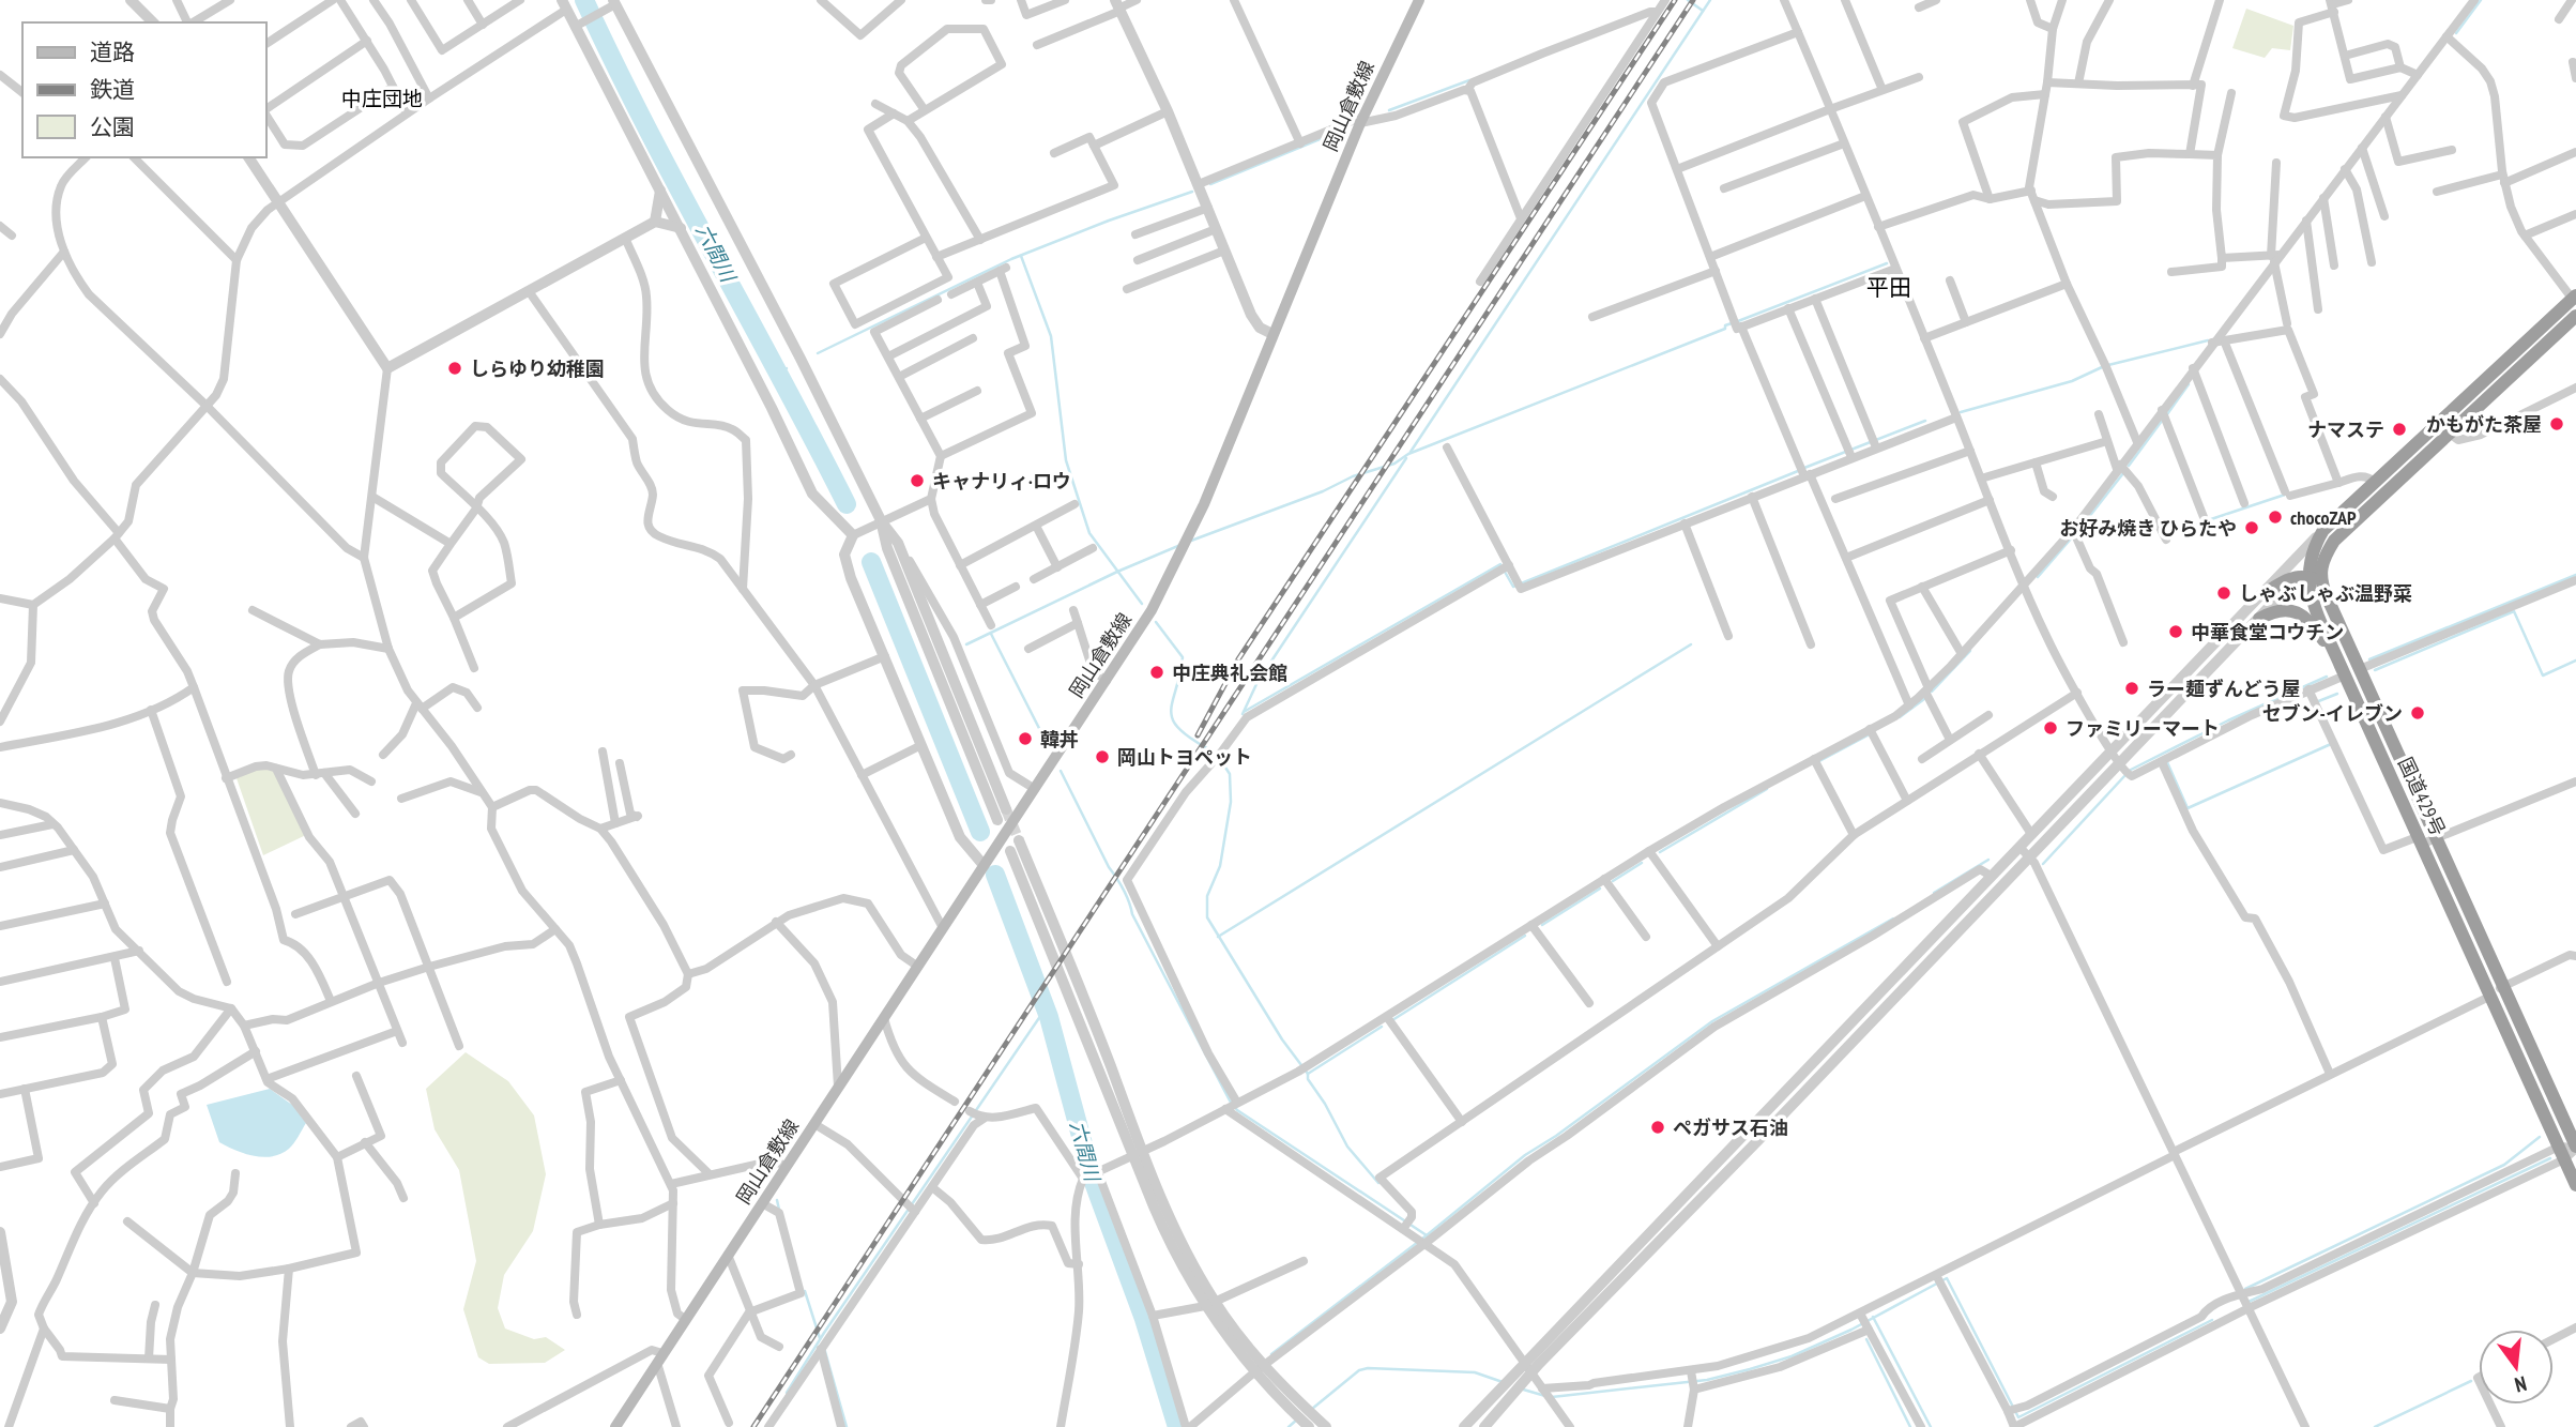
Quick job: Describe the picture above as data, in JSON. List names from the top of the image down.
{
  "streets": {
    "highway": ["国道429号"],
    "main road": ["岡山倉敷線"]
  },
  "districts": ["中庄団地", "平田"],
  "water": ["六間川"],
  "places": [
    "しらゆり幼稚園",
    "かもがた茶屋",
    "ナマステ",
    "キャナリィ·ロウ",
    "chocoZAP",
    "お好み焼き ひらたや",
    "しゃぶしゃぶ温野菜",
    "中華食堂コウチン",
    "中庄典礼会館",
    "ラー麺ずんどう屋",
    "セブン-イレブン",
    "ファミリーマート",
    "韓丼",
    "岡山トヨペット",
    "ペガサス石油"
  ],
  "legend": ["道路", "鉄道", "公園"],
  "north": "bottom"
}
